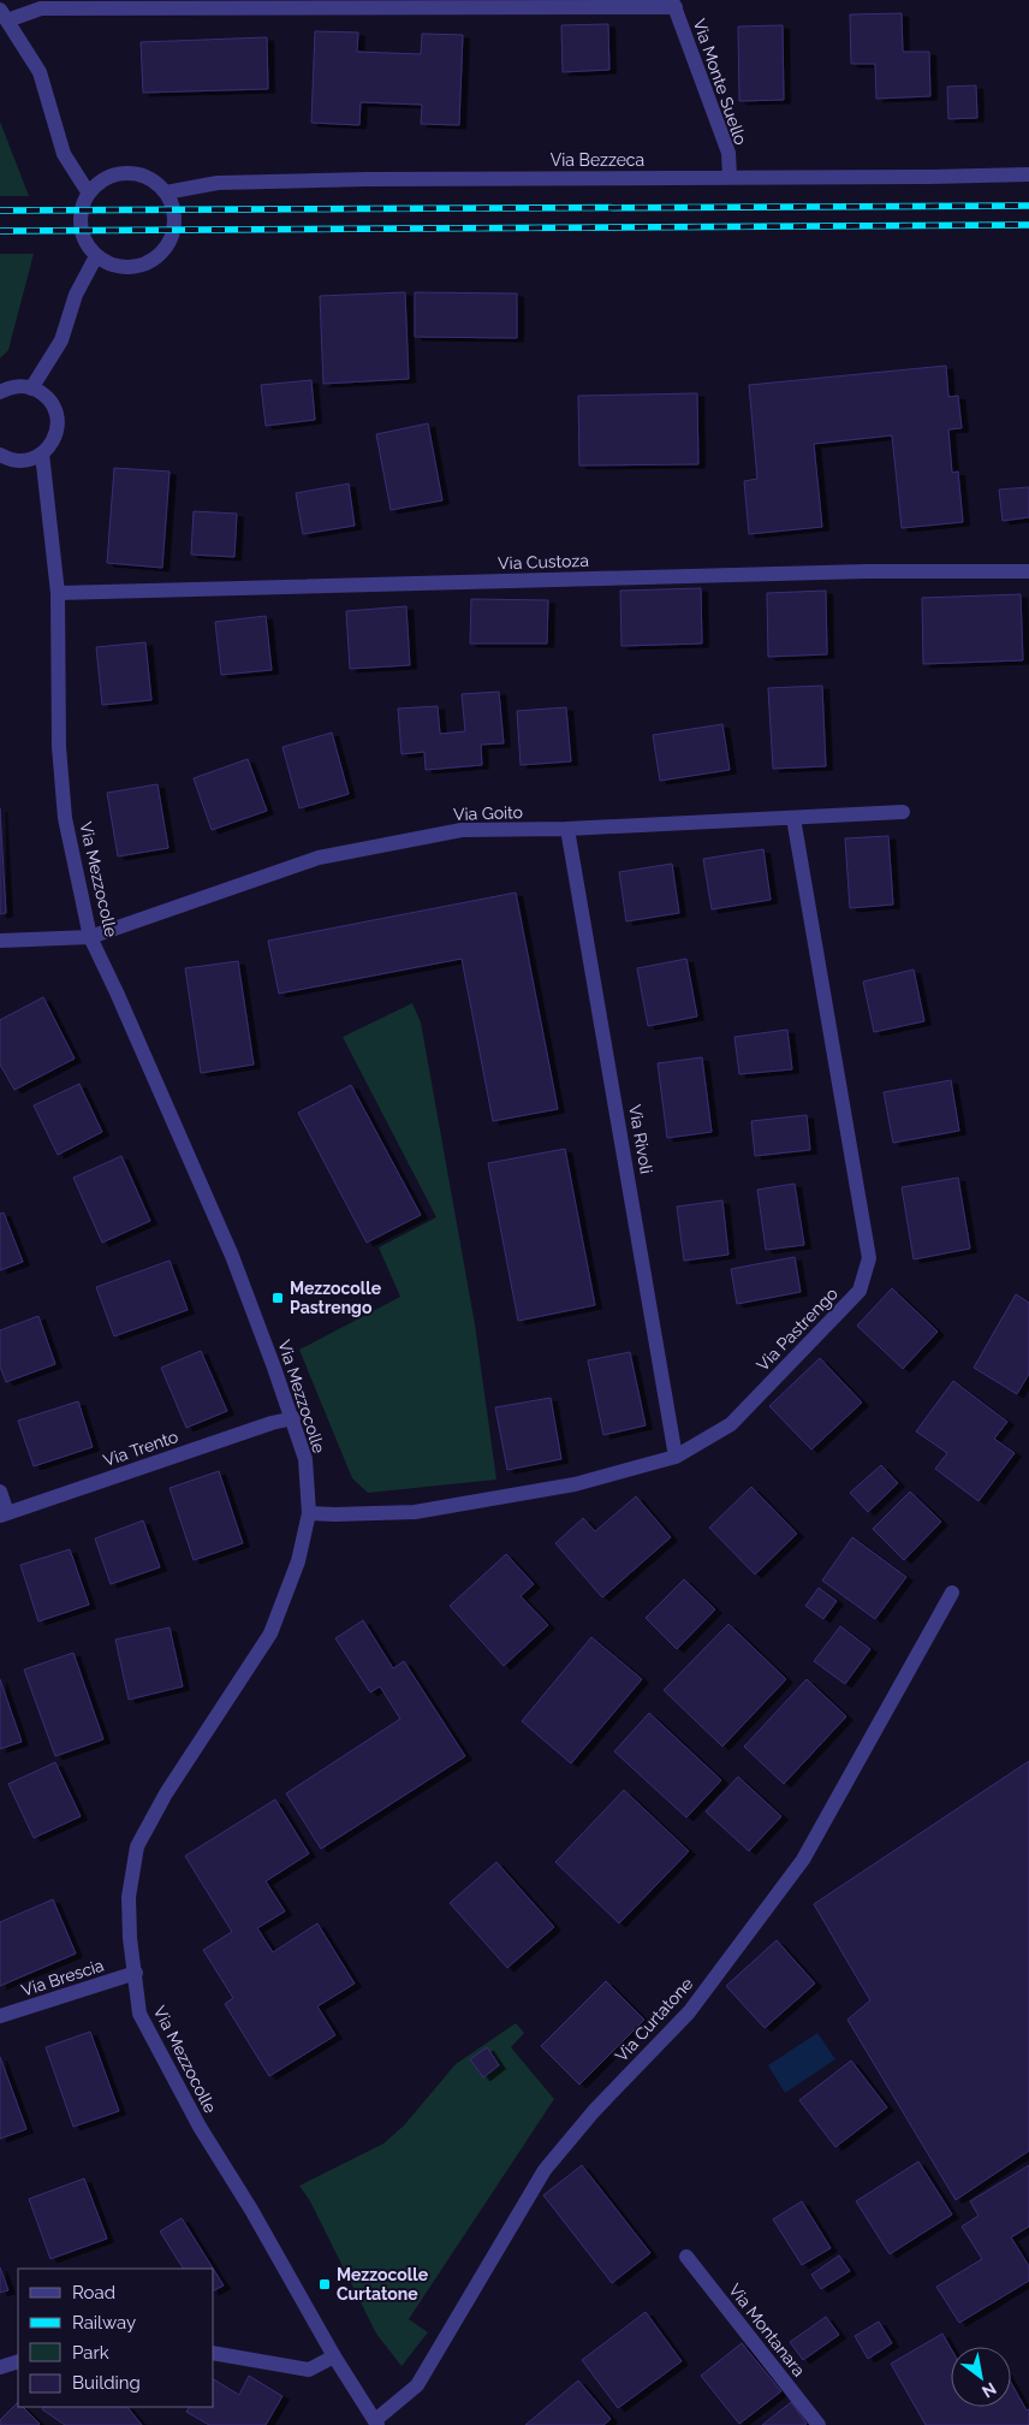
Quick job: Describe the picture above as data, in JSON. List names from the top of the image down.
{
  "streets": {
    "street": [
      "Via Monte Suello",
      "Via Bezzeca",
      "Via Custoza",
      "Via Goito",
      "Via Mezzocolle",
      "Via Rivoli",
      "Via Pastrengo",
      "Via Trento",
      "Via Brescia",
      "Via Curtatone",
      "Via Montanara"
    ]
  },
  "crossings": [
    ["Via Monte Suello", "Via Bezzeca"],
    ["Via Custoza", "Via Mezzocolle"],
    ["Via Goito", "Via Mezzocolle"],
    ["Via Goito", "Via Rivoli"],
    ["Via Goito", "Via Pastrengo"],
    ["Via Mezzocolle", "Via Pastrengo"],
    ["Via Mezzocolle", "Via Trento"],
    ["Via Mezzocolle", "Via Brescia"],
    ["Via Mezzocolle", "Via Curtatone"],
    ["Via Rivoli", "Via Pastrengo"]
  ],
  "places": {
    "transit": ["Mezzocolle Pastrengo", "Mezzocolle Curtatone"]
  },
  "legend": [
    "Road",
    "Railway",
    "Park",
    "Building"
  ],
  "north": "bottom right"
}
